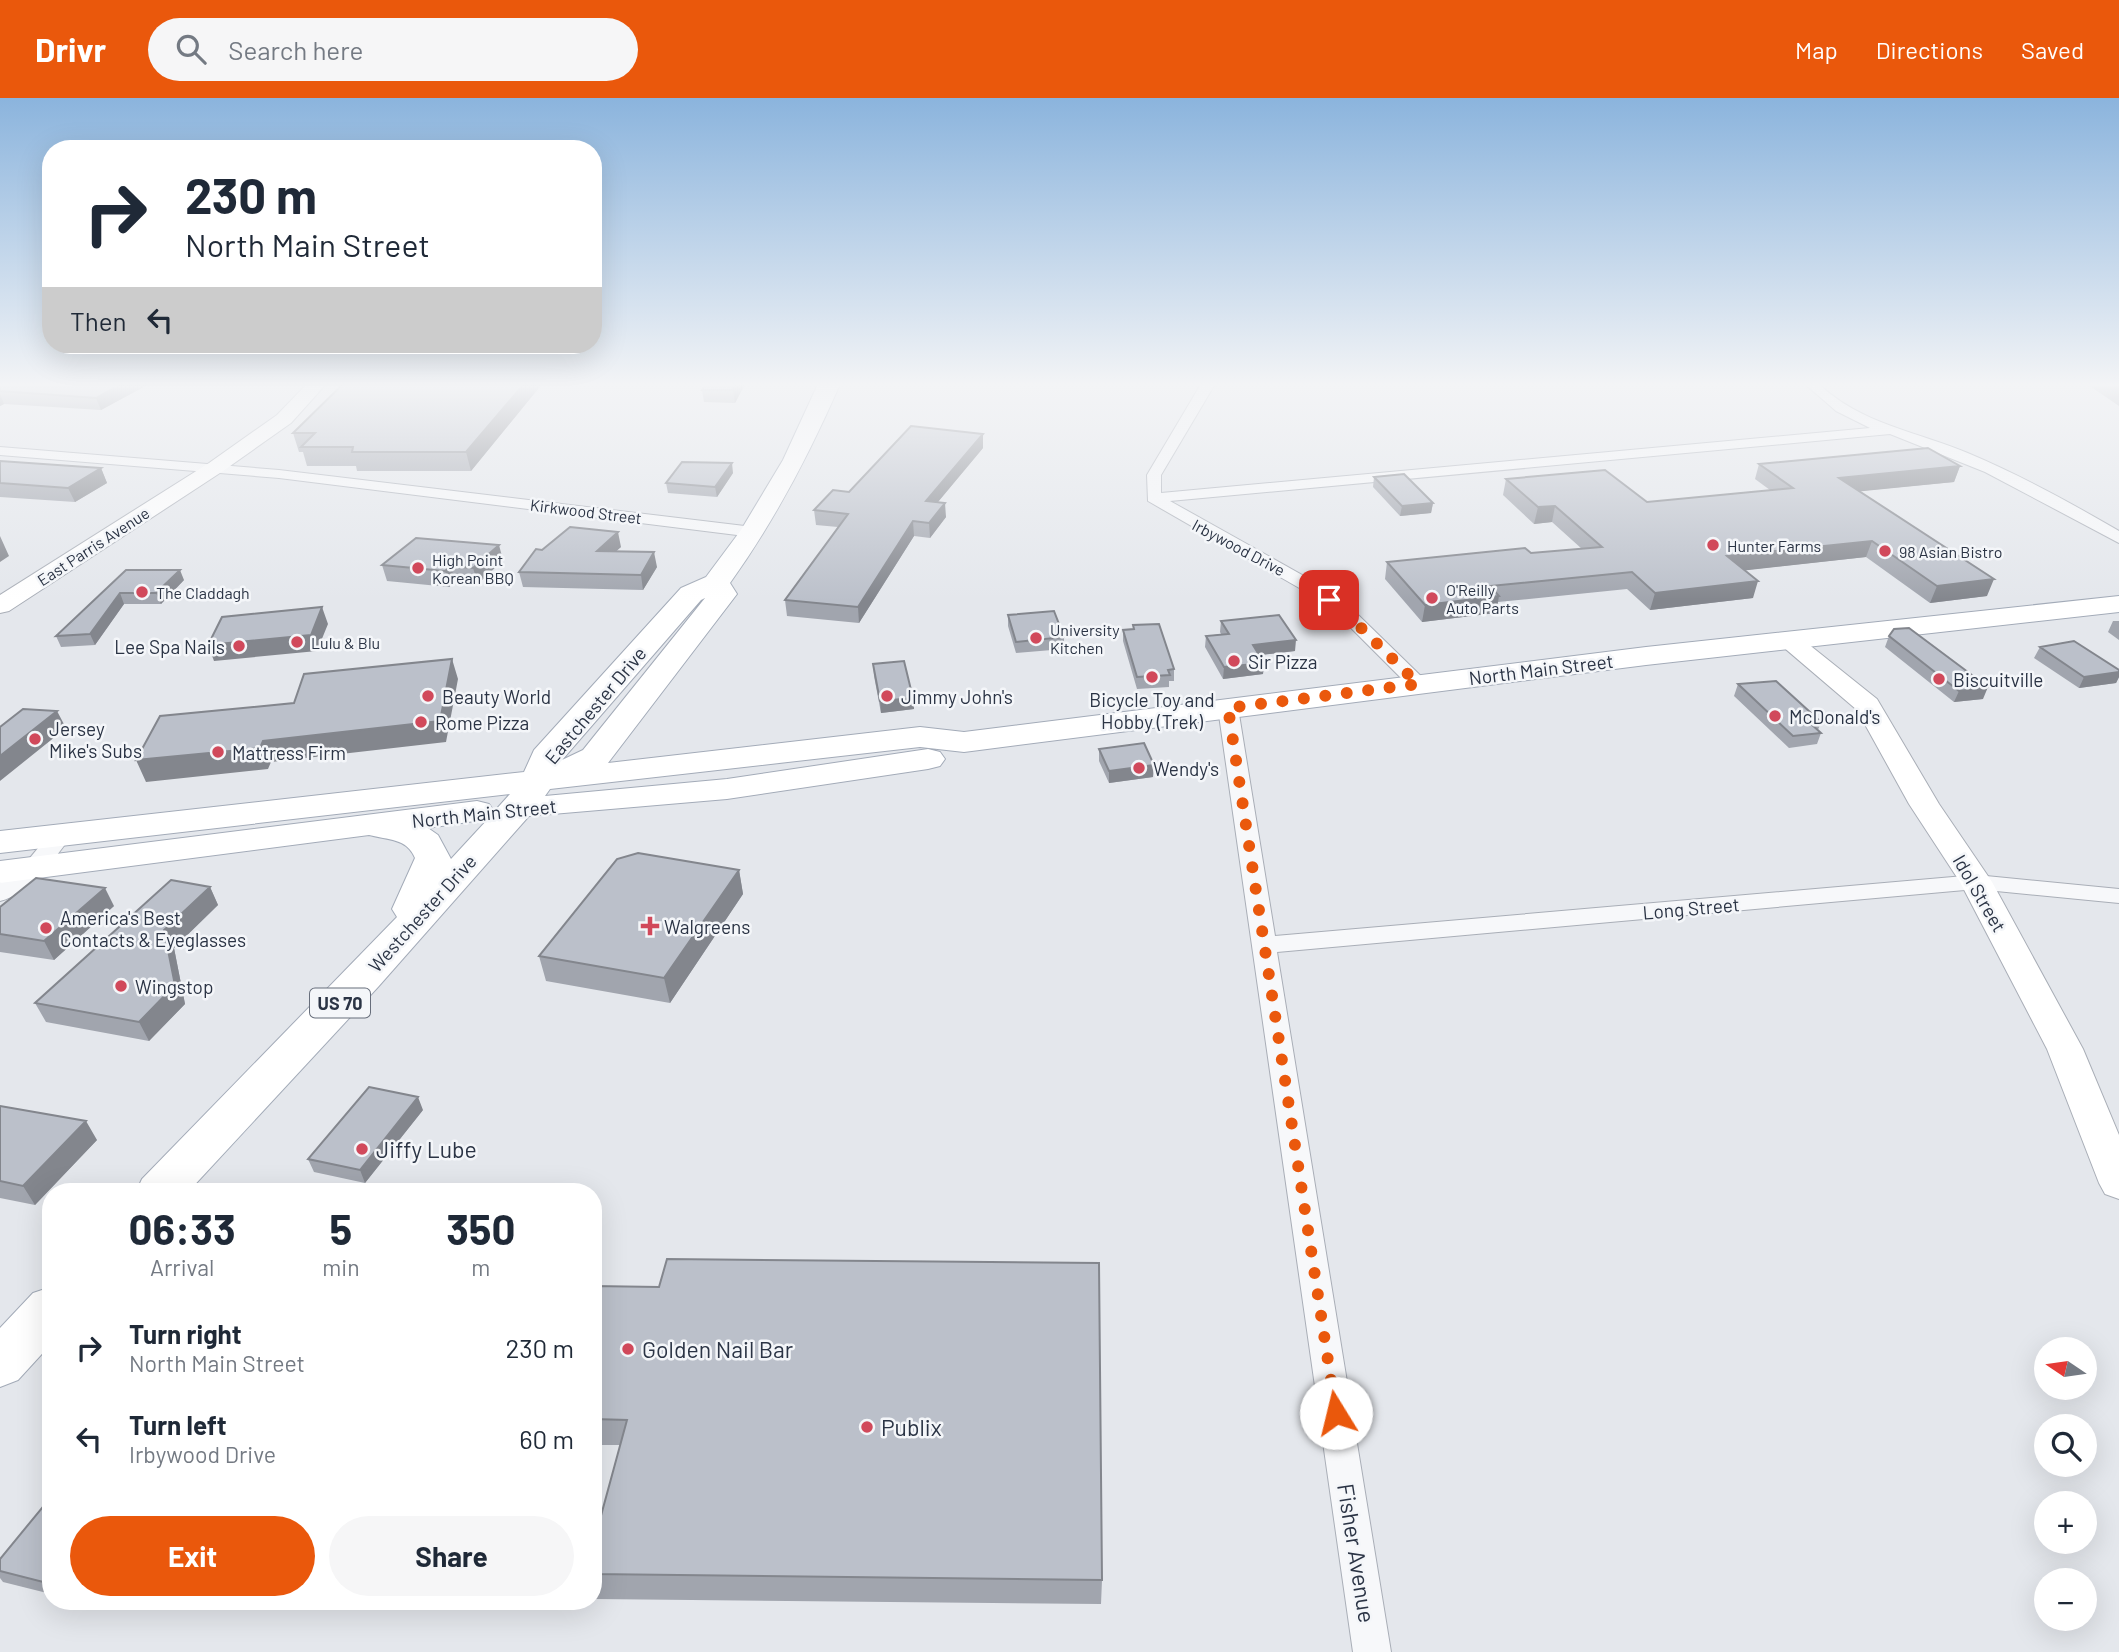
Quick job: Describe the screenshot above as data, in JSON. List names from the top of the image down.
{
  "streets": {
    "main road": [
      "North Main Street",
      "Eastchester Drive",
      "Westchester Drive",
      "US 70"
    ],
    "street": [
      "Kirkwood Street",
      "East Parris Avenue",
      "Irbywood Drive",
      "Idol Street",
      "Long Street",
      "Fisher Avenue"
    ]
  },
  "crossings": [
    ["Kirkwood Street", "East Parris Avenue"],
    ["Kirkwood Street", "Eastchester Drive"],
    ["Irbywood Drive", "North Main Street"],
    ["North Main Street", "Eastchester Drive"],
    ["North Main Street", "Idol Street"],
    ["North Main Street", "Westchester Drive"],
    ["North Main Street", "Fisher Avenue"],
    ["Eastchester Drive", "Westchester Drive"],
    ["Idol Street", "Long Street"],
    ["Long Street", "Fisher Avenue"]
  ],
  "places": {
    "other": [
      "Hunter Farms",
      "98 Asian Bistro",
      "High Point Korean BBQ",
      "The Claddagh",
      "O'Reilly Auto Parts",
      "University Kitchen",
      "Lulu & Blu",
      "Lee Spa Nails",
      "Sir Pizza",
      "Bicycle Toy and Hobby (Trek)",
      "Biscuitville",
      "Beauty World",
      "Jimmy John's",
      "McDonald's",
      "Rome Pizza",
      "Jersey Mike's Subs",
      "Mattress Firm",
      "Wendy's",
      "America's Best Contacts & Eyeglasses",
      "Wingstop",
      "Jiffy Lube",
      "Golden Nail Bar",
      "Publix"
    ],
    "health": ["Walgreens"]
  },
  "north": "left",
  "page": {
    "header": "Drivr",
    "search": "Search here",
    "nav": ["Map", "Directions", "Saved"],
    "turn": ["230 m", "North Main Street"],
    "then": "Then",
    "eta": [
      "06:33",
      "Arrival",
      "5",
      "min",
      "350",
      "m"
    ],
    "list": [
      {
        "name": "Turn right",
        "note": "North Main Street",
        "value": "230 m"
      },
      {
        "name": "Turn left",
        "note": "Irbywood Drive",
        "value": "60 m"
      }
    ],
    "map_buttons": ["+", "−"],
    "buttons": ["Exit", "Share"]
  }
}
